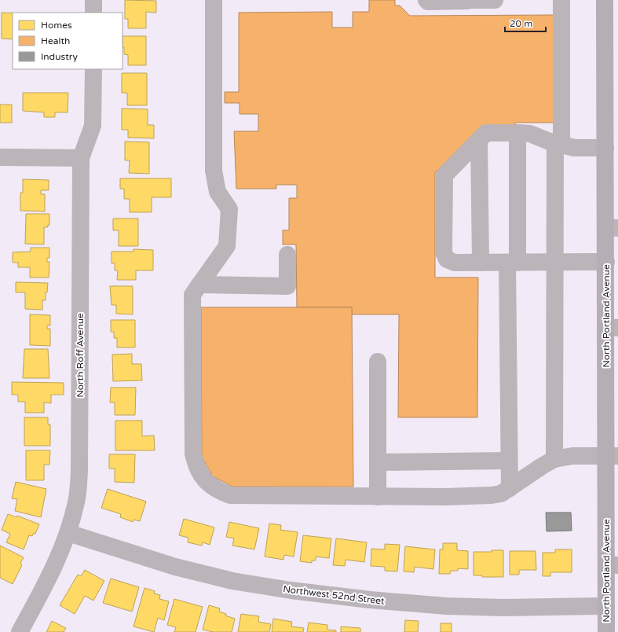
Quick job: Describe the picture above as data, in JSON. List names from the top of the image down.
{
  "streets": {
    "main road": ["North Portland Avenue"],
    "street": ["North Roff Avenue", "Northwest 52nd Street"]
  },
  "crossings": [
    ["North Portland Avenue", "Northwest 52nd Street"],
    ["North Roff Avenue", "Northwest 52nd Street"]
  ],
  "legend": ["Homes", "Health", "Industry"],
  "scale_bar": "20 m"
}
